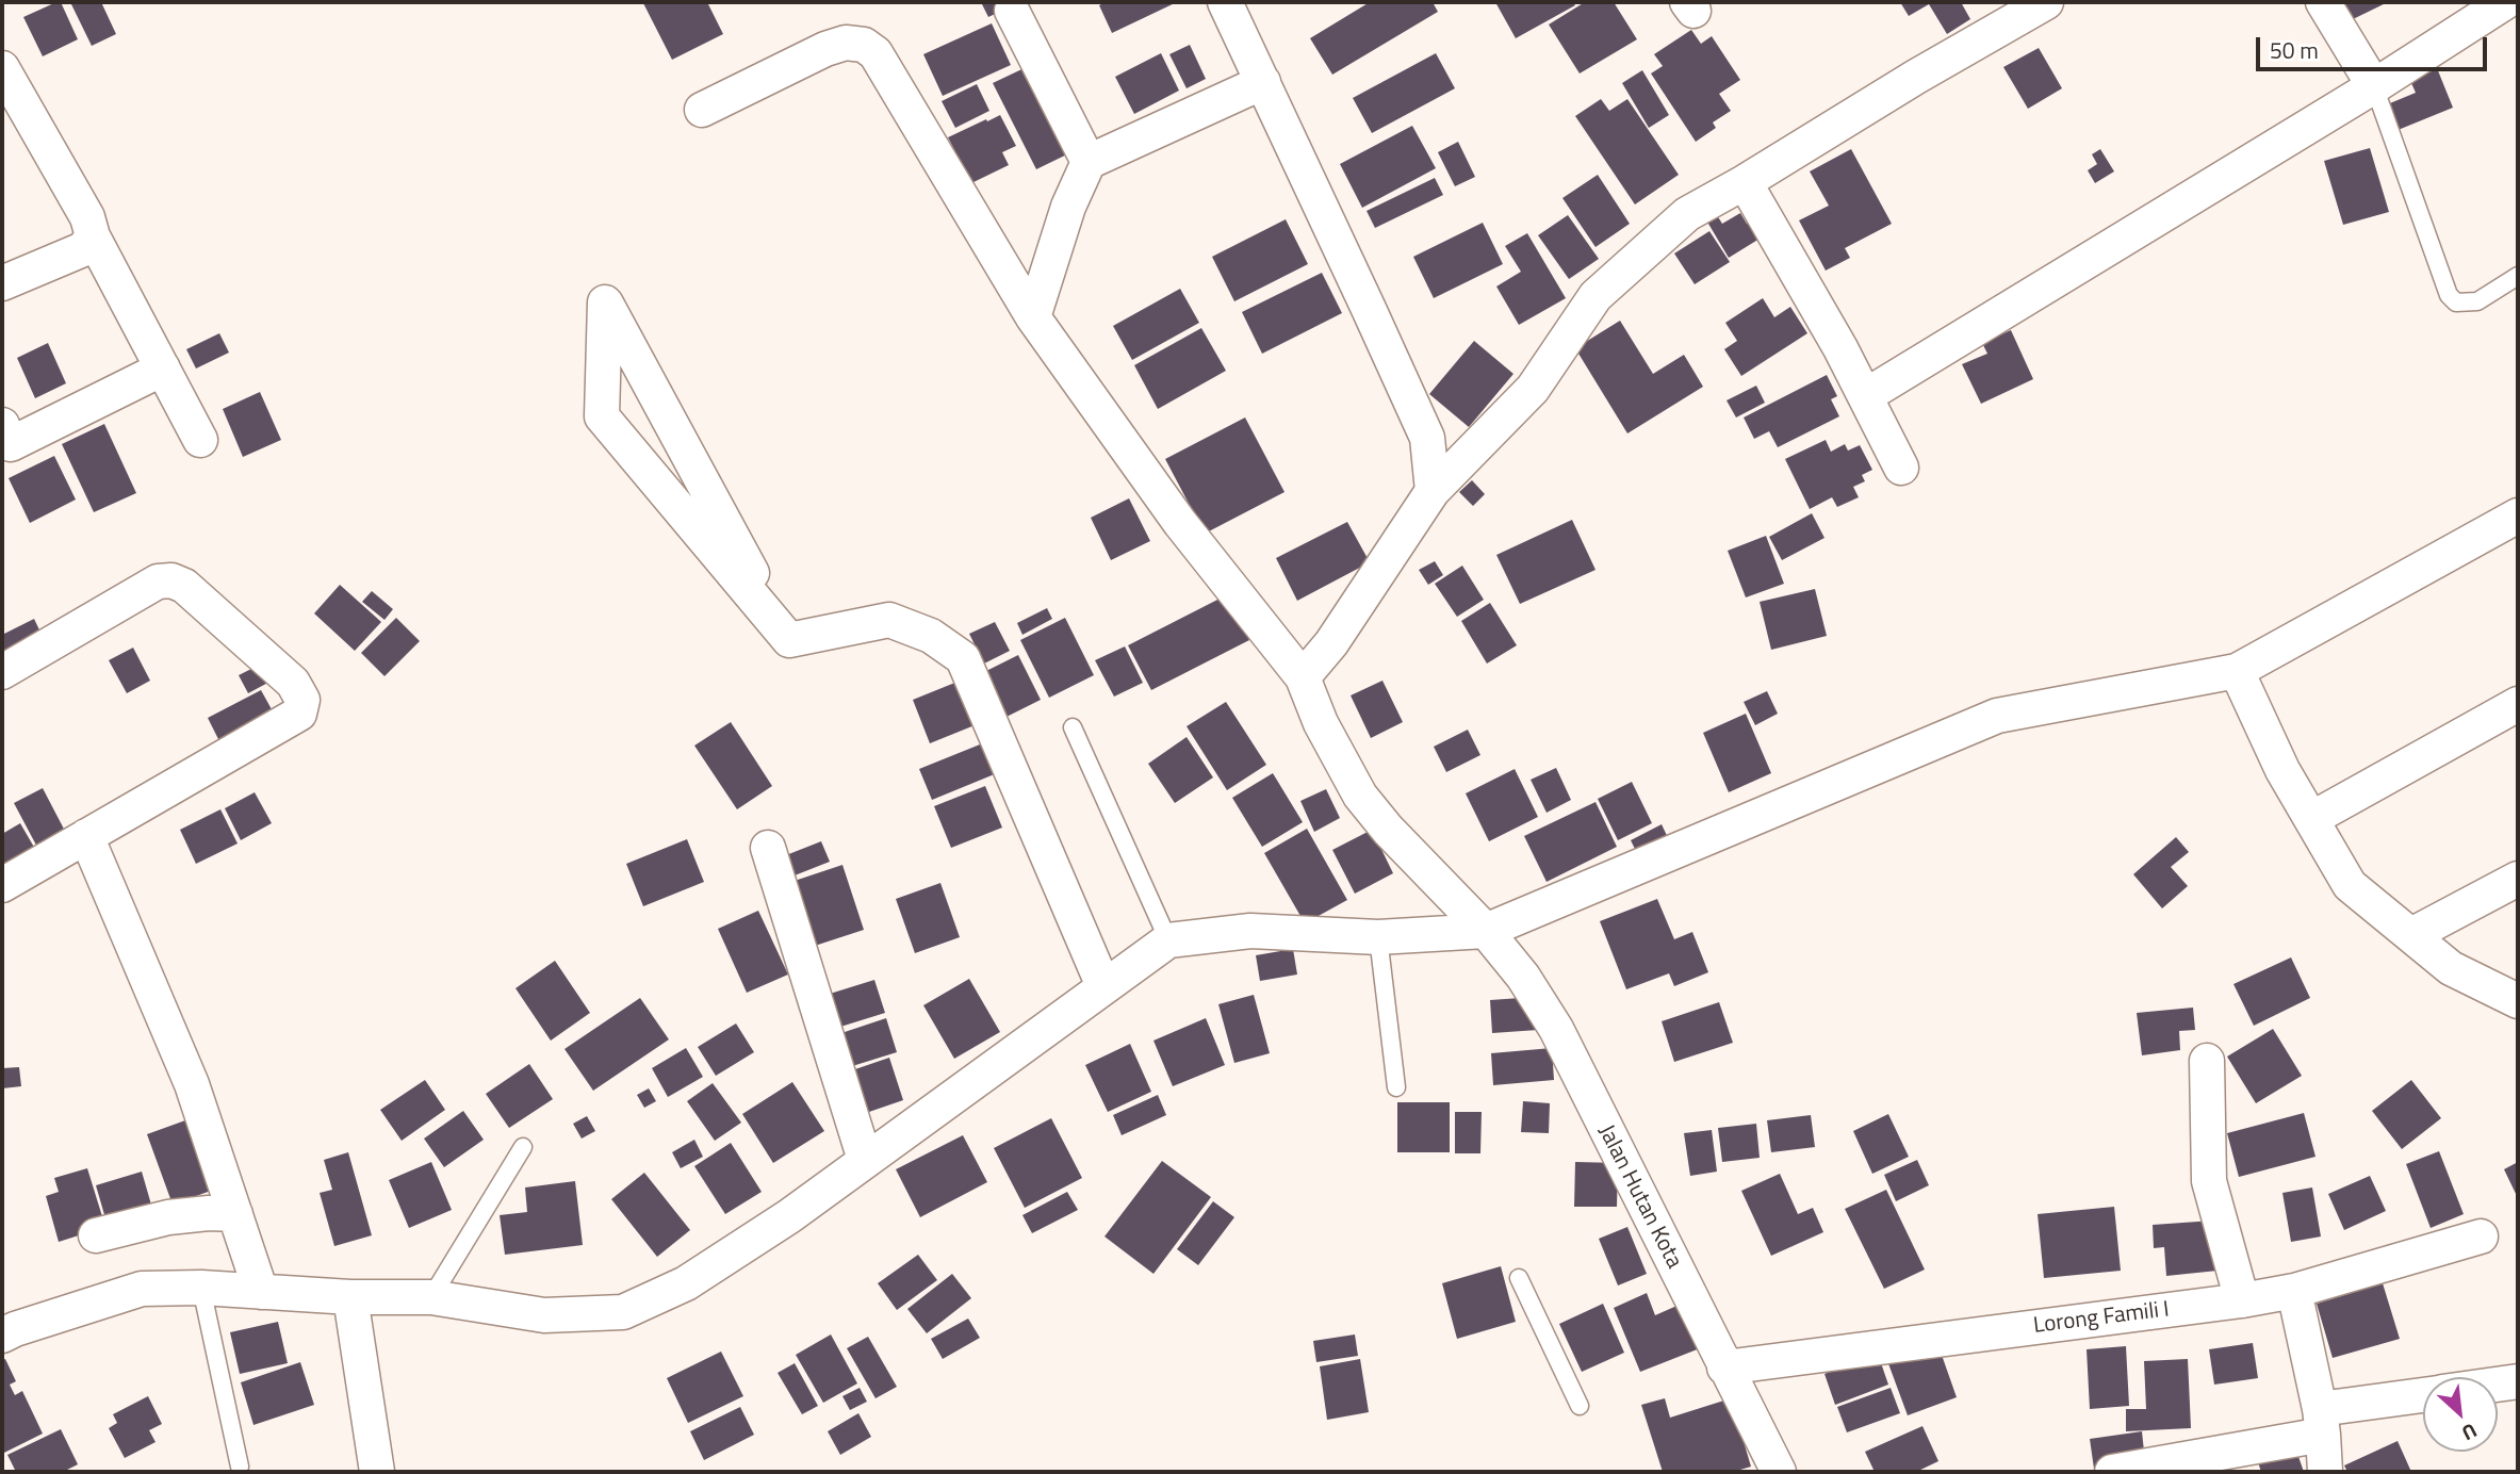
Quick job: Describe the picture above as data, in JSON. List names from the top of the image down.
{
  "streets": {
    "street": ["Jalan Hutan Kota", "Lorong Famili I"]
  },
  "crossings": [
    ["Jalan Hutan Kota", "Lorong Famili I"]
  ],
  "scale_bar": "50 m",
  "north": "bottom right"
}
